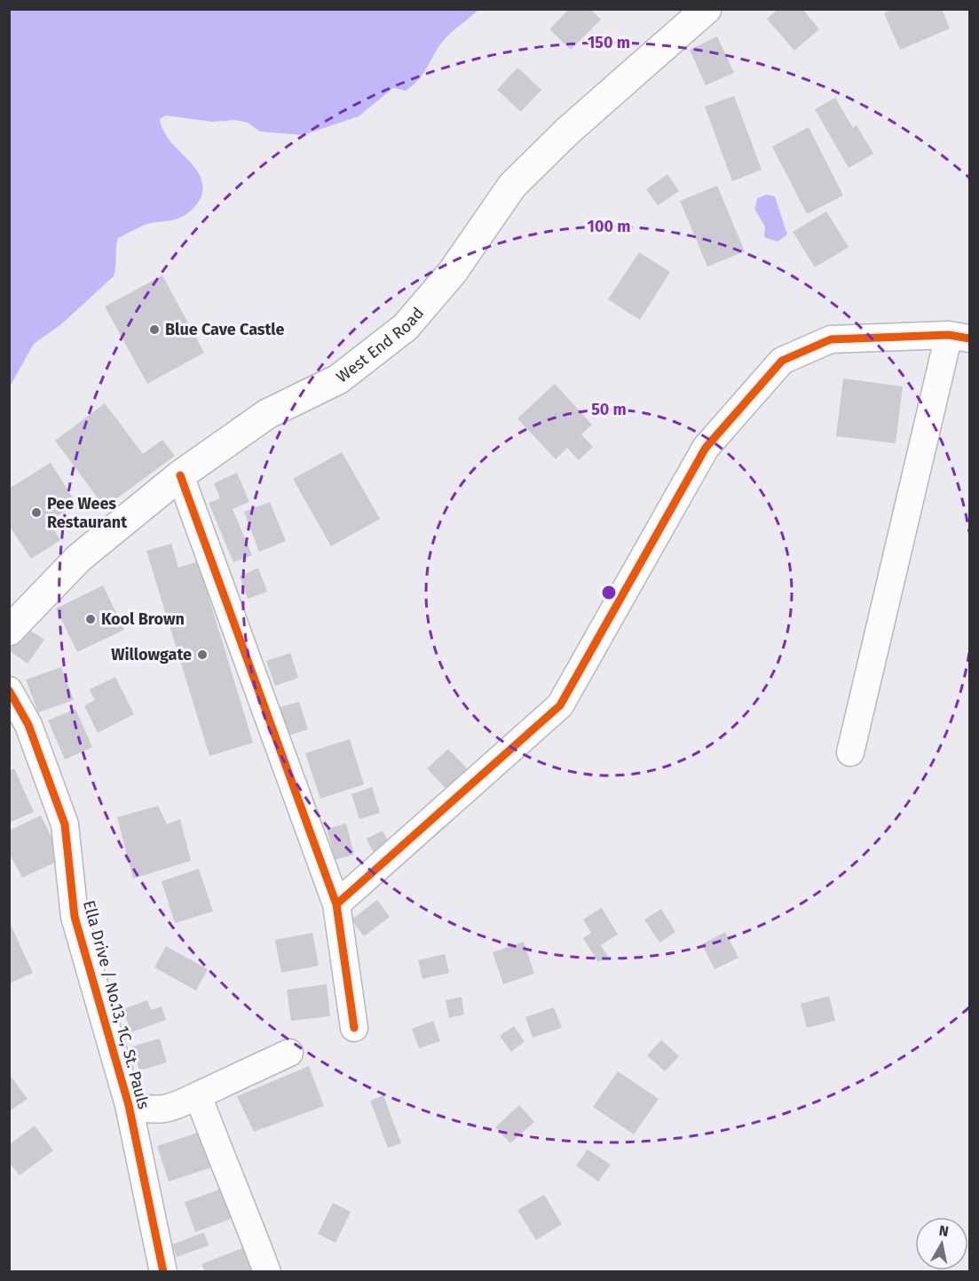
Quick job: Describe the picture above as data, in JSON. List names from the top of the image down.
{
  "streets": {
    "main road": ["West End Road"],
    "street": ["Ella Drive / No.13, 1C, St. Pauls"]
  },
  "places": [
    "Blue Cave Castle",
    "Pee Wees Restaurant",
    "Kool Brown",
    "Willowgate"
  ],
  "north": "top",
  "rings": ["150 m", "100 m", "50 m"]
}
